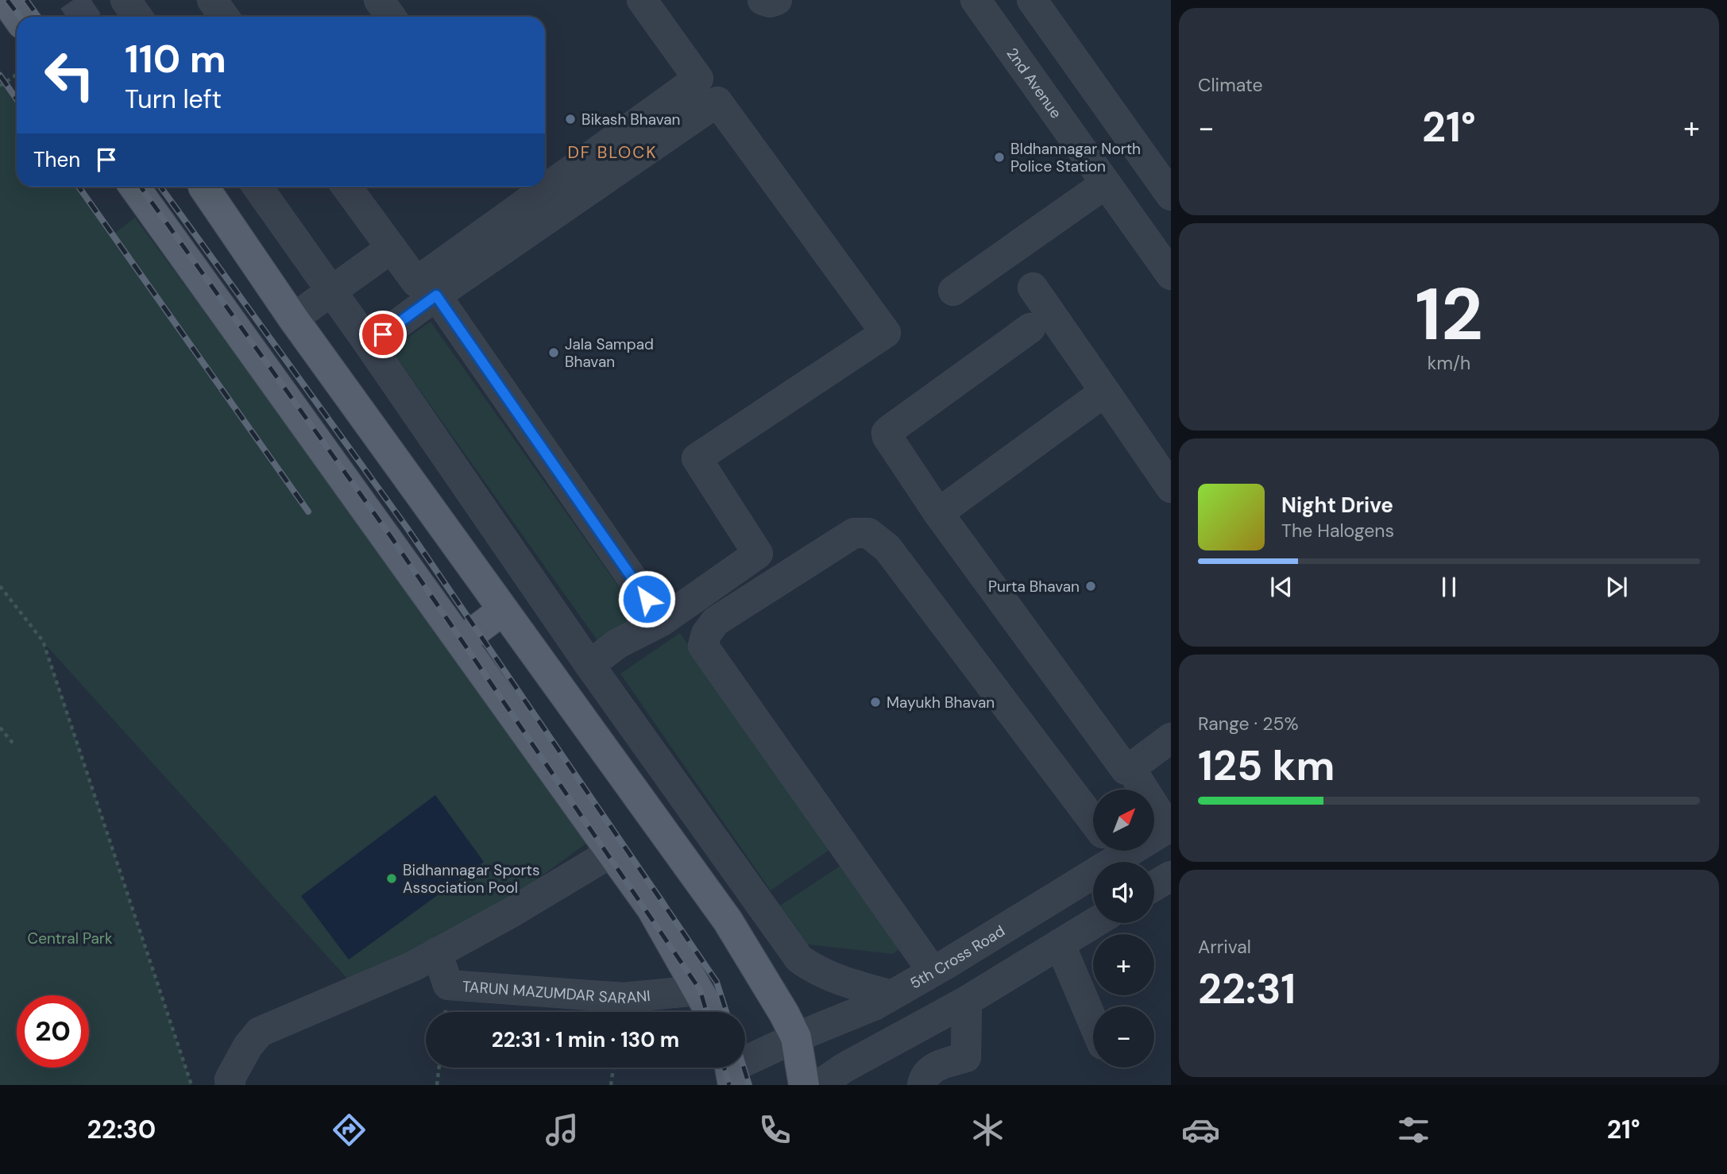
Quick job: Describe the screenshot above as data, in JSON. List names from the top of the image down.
{
  "streets": {
    "street": ["2nd Avenue", "5th Cross Road", "TARUN MAZUMDAR SARANI"]
  },
  "districts": ["DF BLOCK"],
  "parks": ["Central Park"],
  "places": [
    "Bikash Bhavan",
    "BIdhannagar North Police Station",
    "Jala Sampad Bhavan",
    "Purta Bhavan",
    "Mayukh Bhavan",
    "Bidhannagar Sports Association Pool"
  ],
  "north": "top right",
  "page": {
    "tile": [
      "Climate",
      ["12", "km/h"],
      ["Range · 25%", "125 km"],
      ["Arrival", "22:31"]
    ],
    "turn": ["110 m", "Turn left"],
    "heat": ["−", "21°", "+"],
    "then": "Then",
    "song": ["Night Drive", "The Halogens"],
    "map_buttons": ["+", "−"],
    "limit": "20",
    "trip": "22:31 · 1 min · 130 m",
    "tabs": ["22:30", "21°"]
  }
}
